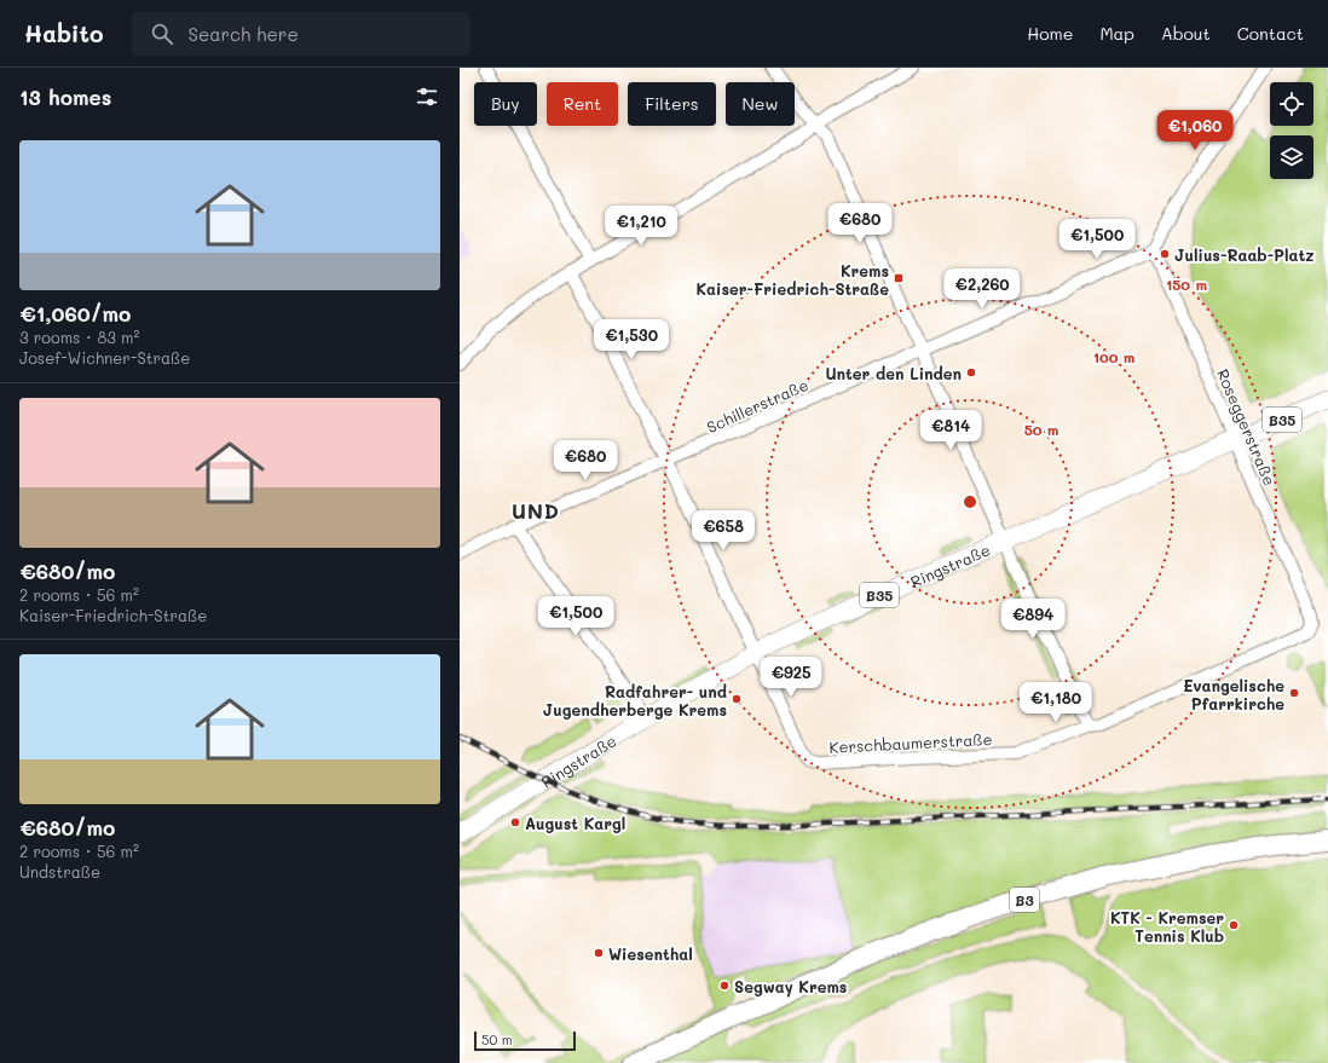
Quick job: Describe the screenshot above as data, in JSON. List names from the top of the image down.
{
  "streets": {
    "highway": ["B3"],
    "main road": ["B35", "Ringstraße"],
    "street": ["Schillerstraße", "Roseggerstraße", "Kerschbaumerstraße"]
  },
  "crossings": [
    ["Schillerstraße", "Roseggerstraße"],
    ["Roseggerstraße", "Ringstraße"],
    ["Roseggerstraße", "Kerschbaumerstraße"],
    ["Ringstraße", "Kerschbaumerstraße"]
  ],
  "districts": ["UND"],
  "places": {
    "other": [
      "Julius-Raab-Platz",
      "Unter den Linden",
      "Evangelische Pfarrkirche",
      "Radfahrer- und Jugendherberge Krems",
      "August Kargl",
      "KTK - Kremser Tennis Klub",
      "Wiesenthal",
      "Segway Krems"
    ],
    "transit": ["Krems Kaiser-Friedrich-Straße"]
  },
  "scale_bar": "50 m",
  "page": {
    "header": "Habito",
    "search": "Search here",
    "nav": [
      "Home",
      "Map",
      "About",
      "Contact"
    ],
    "heading": "13 homes",
    "chip": [
      "Buy",
      "Rent",
      "Filters",
      "New"
    ],
    "price": [
      "€1,060",
      "€680",
      "€1,210",
      "€1,500",
      "€2,260",
      "€1,530",
      "€814",
      "€680",
      "€658",
      "€1,500",
      "€894",
      "€925",
      "€1,180"
    ],
    "list": [
      {
        "name": "€1,060/mo",
        "note": "3 rooms · 83 m² · Josef-Wichner-Straße"
      },
      {
        "name": "€680/mo",
        "note": "2 rooms · 56 m² · Kaiser-Friedrich-Straße"
      },
      {
        "name": "€680/mo",
        "note": "2 rooms · 56 m² · Undstraße"
      }
    ],
    "scale": "50 m"
  },
  "rings": ["150 m", "100 m", "50 m"]
}
